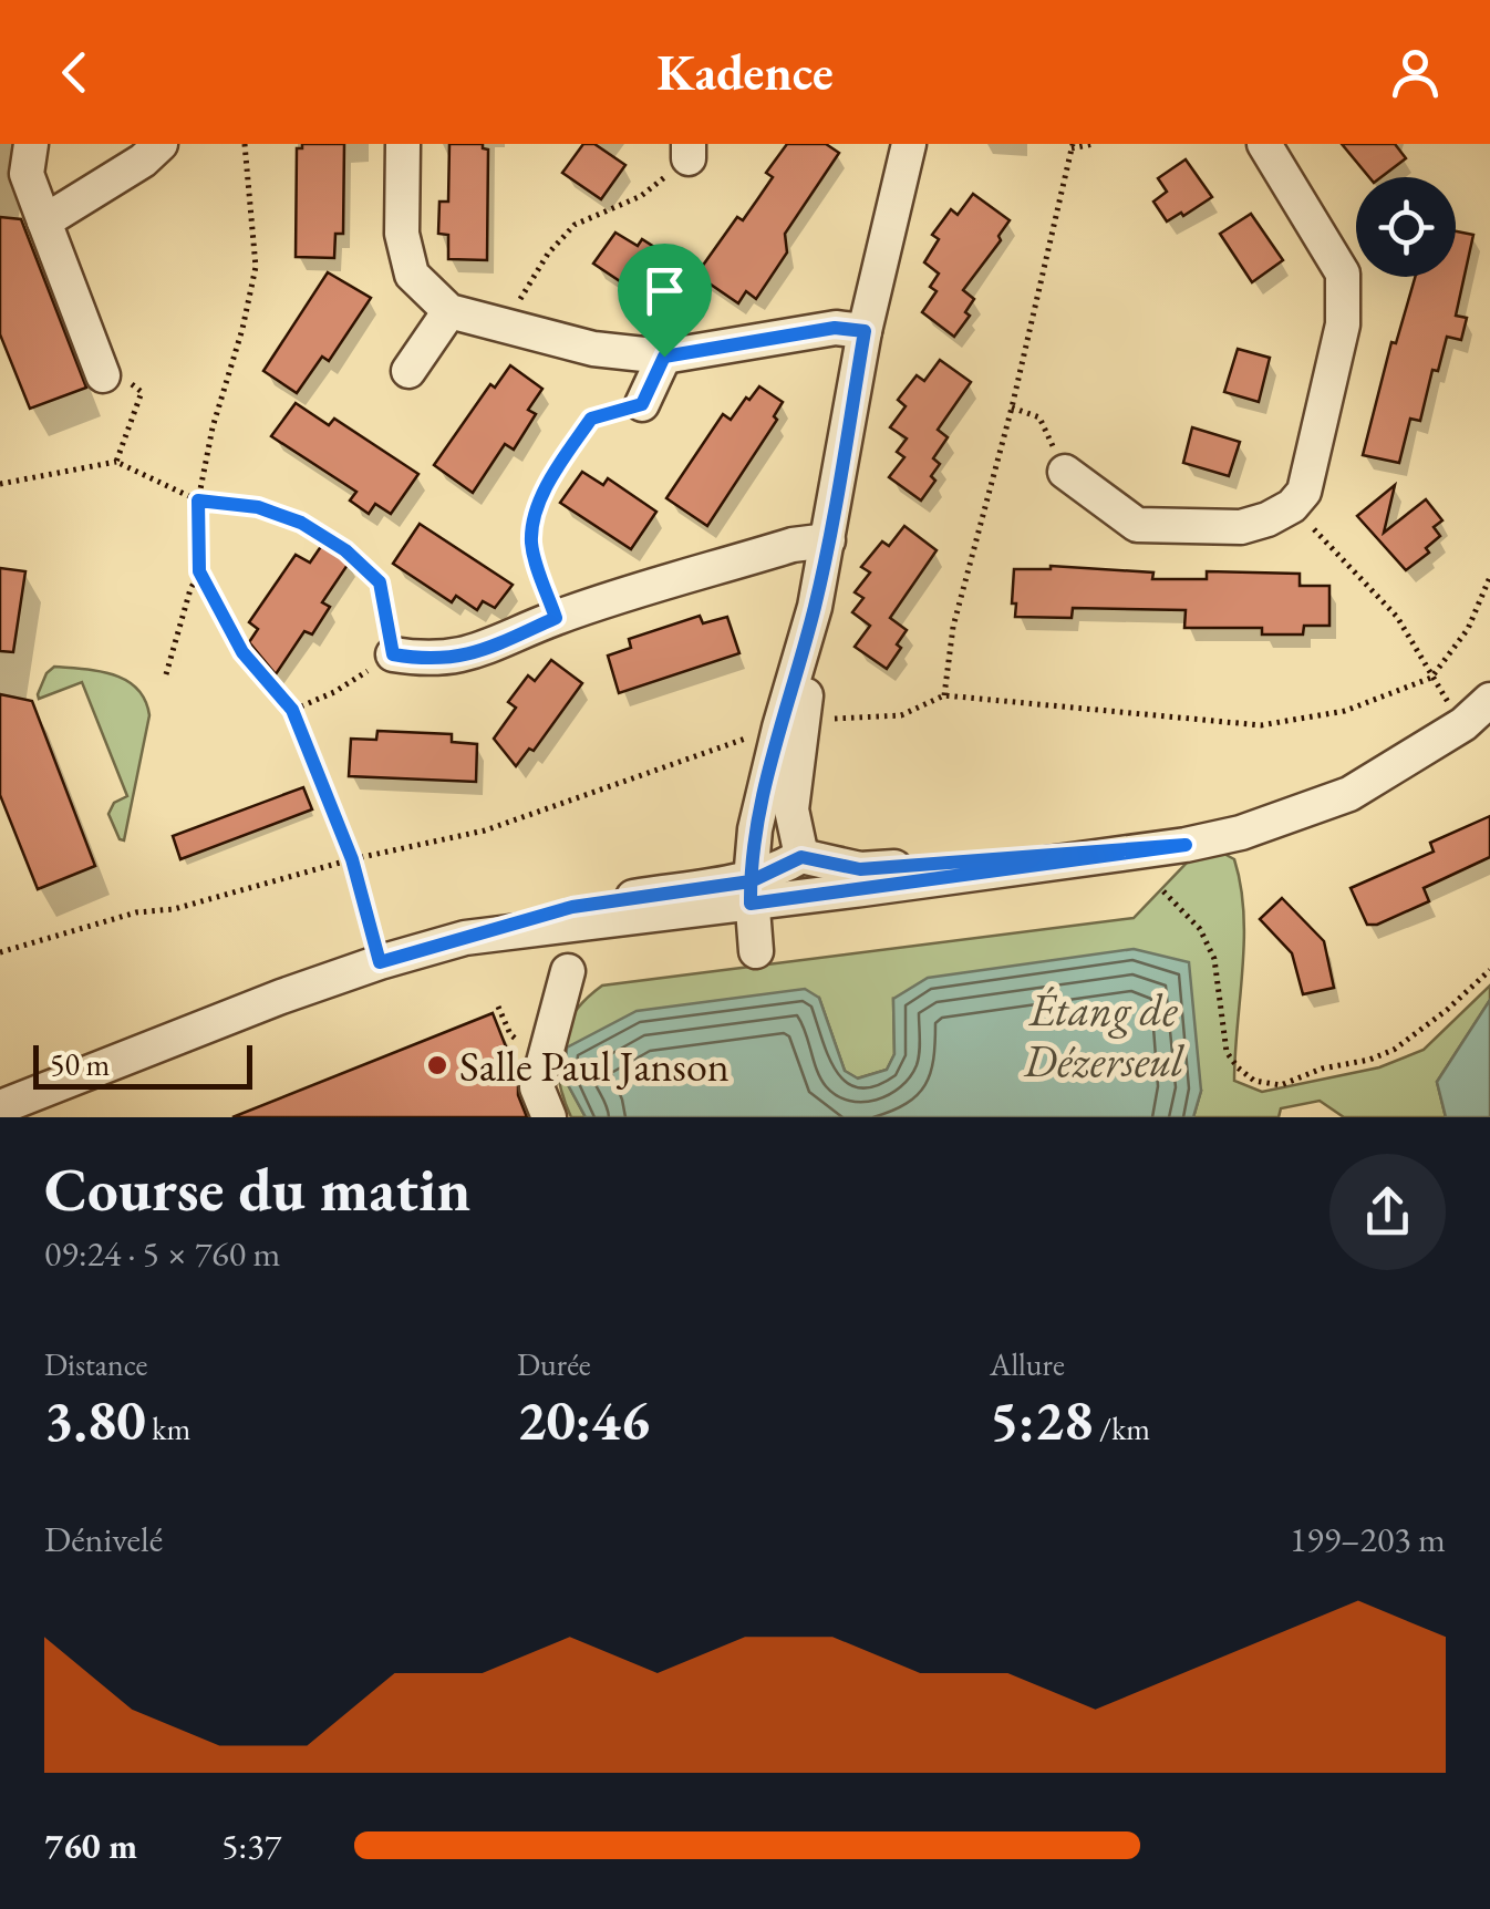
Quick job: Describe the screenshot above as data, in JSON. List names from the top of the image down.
{
  "water": ["Étang de Dézerseul"],
  "places": ["Salle Paul Janson"],
  "scale_bar": "50 m",
  "page": {
    "header": "Kadence",
    "scale": "50 m",
    "heading": ["Course du matin", "09:24 · 5 × 760 m"],
    "stats": [
      ["Distance", "3.80 km"],
      ["Durée", "20:46"],
      ["Allure", "5:28 /km"]
    ],
    "chart": ["Dénivelé", "199–203 m"],
    "list": [
      {
        "name": "760 m",
        "note": "5:37"
      }
    ]
  }
}
